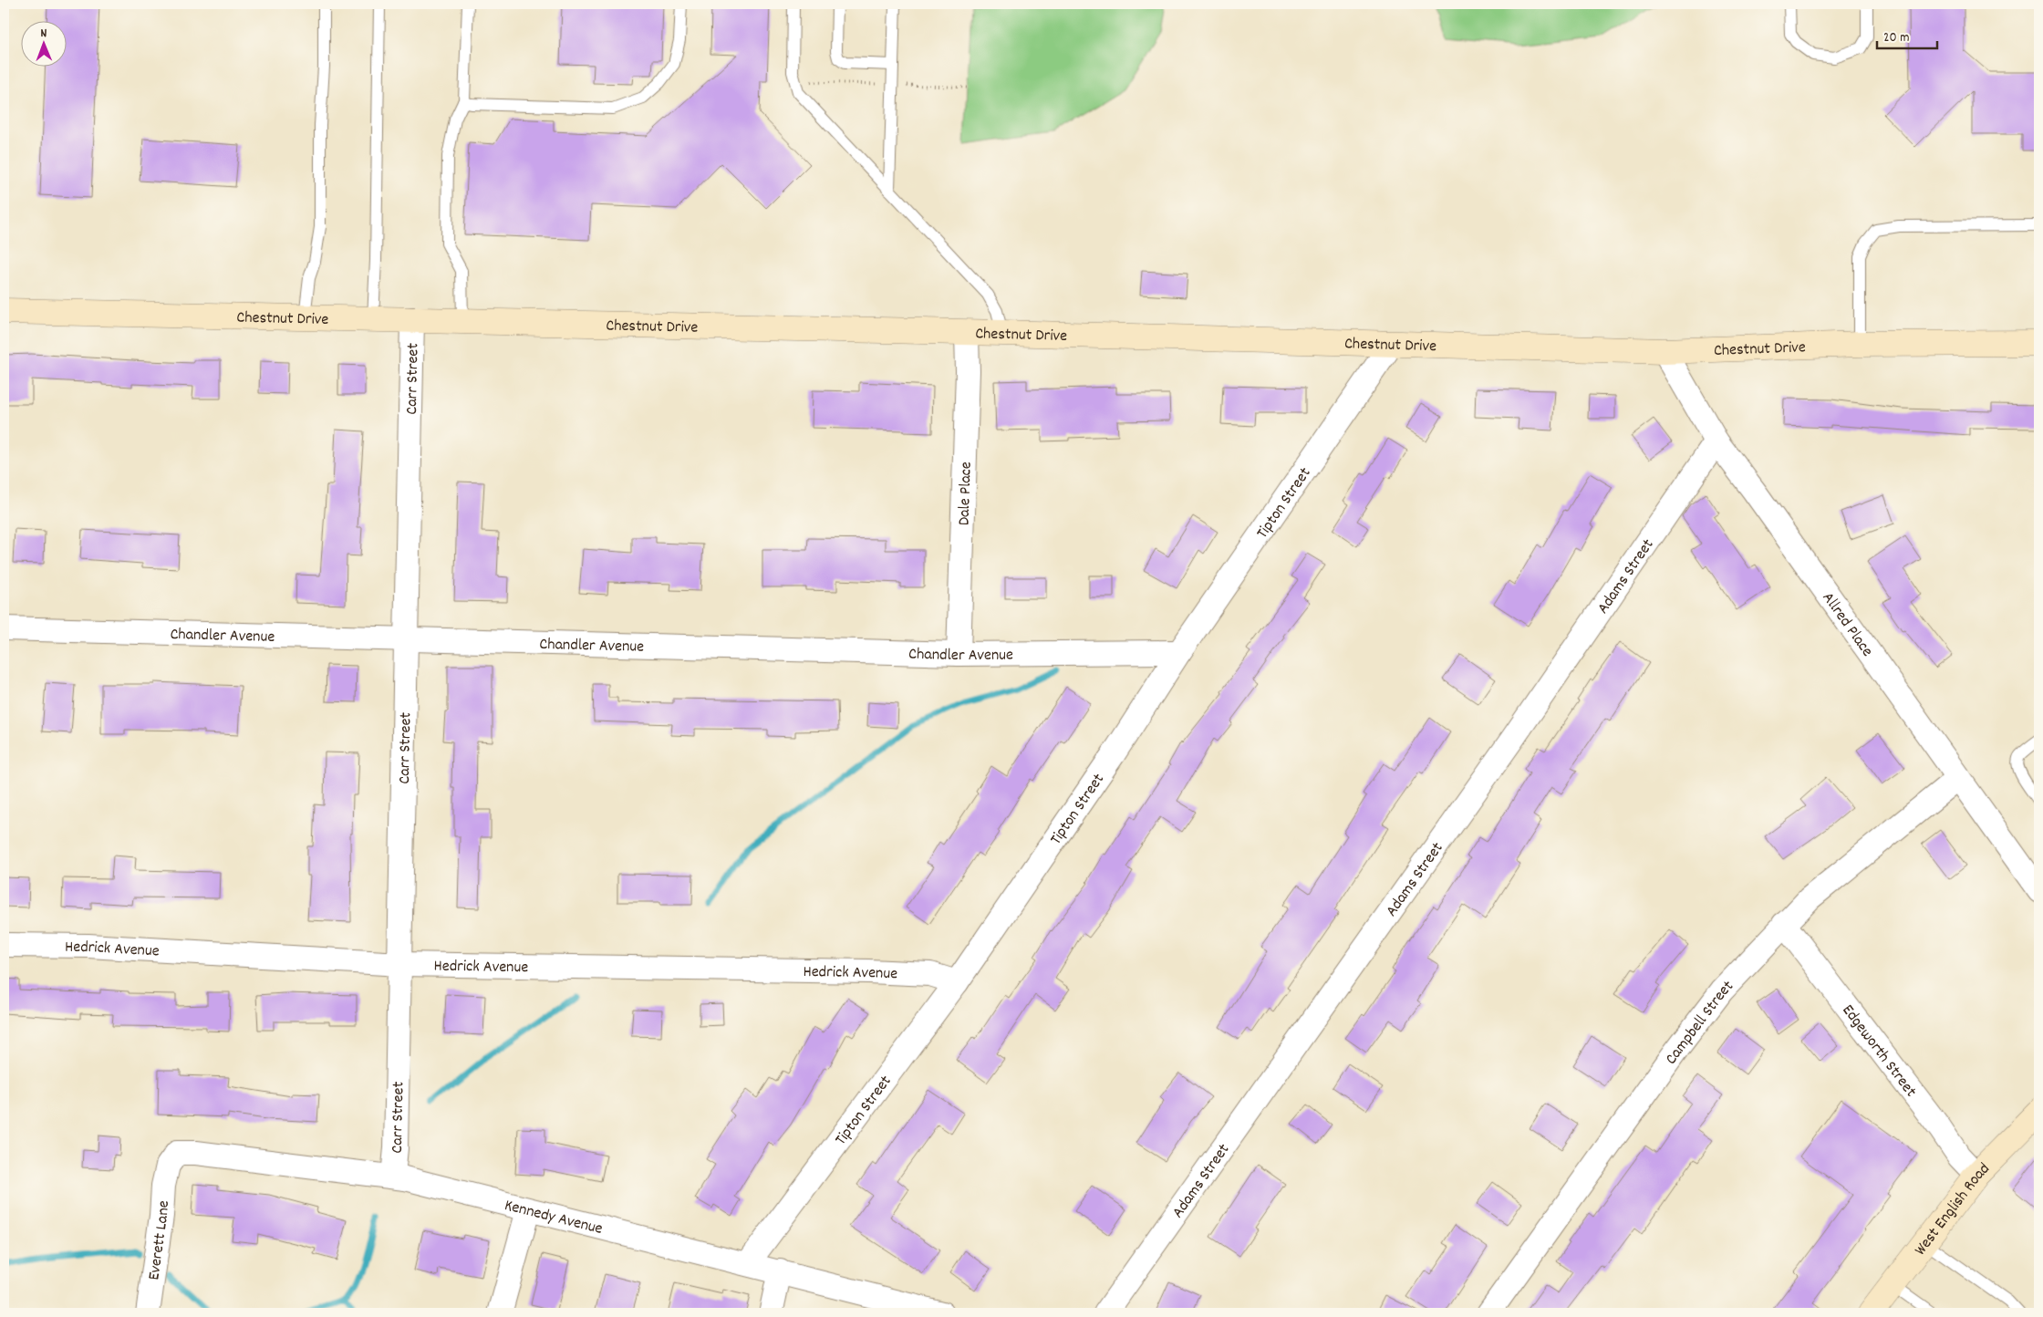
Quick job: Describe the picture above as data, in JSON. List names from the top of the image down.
{
  "streets": {
    "street": [
      "Chestnut Drive",
      "Carr Street",
      "Dale Place",
      "Tipton Street",
      "Adams Street",
      "Allred Place",
      "Chandler Avenue",
      "Hedrick Avenue",
      "Campbell Street",
      "Edgeworth Street",
      "West English Road",
      "Kennedy Avenue",
      "Everett Lane"
    ]
  },
  "crossings": [
    ["Chestnut Drive", "Carr Street"],
    ["Chestnut Drive", "Dale Place"],
    ["Chestnut Drive", "Tipton Street"],
    ["Chestnut Drive", "Allred Place"],
    ["Carr Street", "Chandler Avenue"],
    ["Carr Street", "Hedrick Avenue"],
    ["Carr Street", "Kennedy Avenue"],
    ["Dale Place", "Chandler Avenue"],
    ["Tipton Street", "Chandler Avenue"],
    ["Tipton Street", "Hedrick Avenue"],
    ["Tipton Street", "Kennedy Avenue"],
    ["Adams Street", "Allred Place"],
    ["Allred Place", "Campbell Street"],
    ["Campbell Street", "Edgeworth Street"],
    ["Edgeworth Street", "West English Road"],
    ["Kennedy Avenue", "Everett Lane"]
  ],
  "scale_bar": "20 m",
  "north": "top"
}
